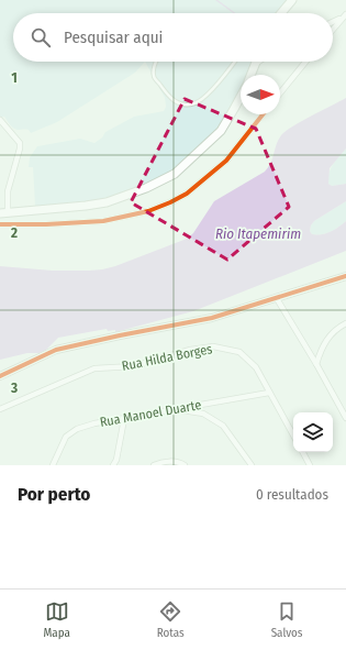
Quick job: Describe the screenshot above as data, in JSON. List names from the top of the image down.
{
  "streets": {
    "street": ["Rua Hilda Borges", "Rua Manoel Duarte"]
  },
  "crossings": [
    ["Rua Hilda Borges", "Rua Manoel Duarte"]
  ],
  "water": ["Rio Itapemirim"],
  "north": "right",
  "page": {
    "search": "Pesquisar aqui",
    "heading": ["Por perto", "0 resultados"],
    "nav": ["Mapa", "Rotas", "Salvos"]
  },
  "grid": {
    "rows": ["1", "2", "3"]
  }
}
